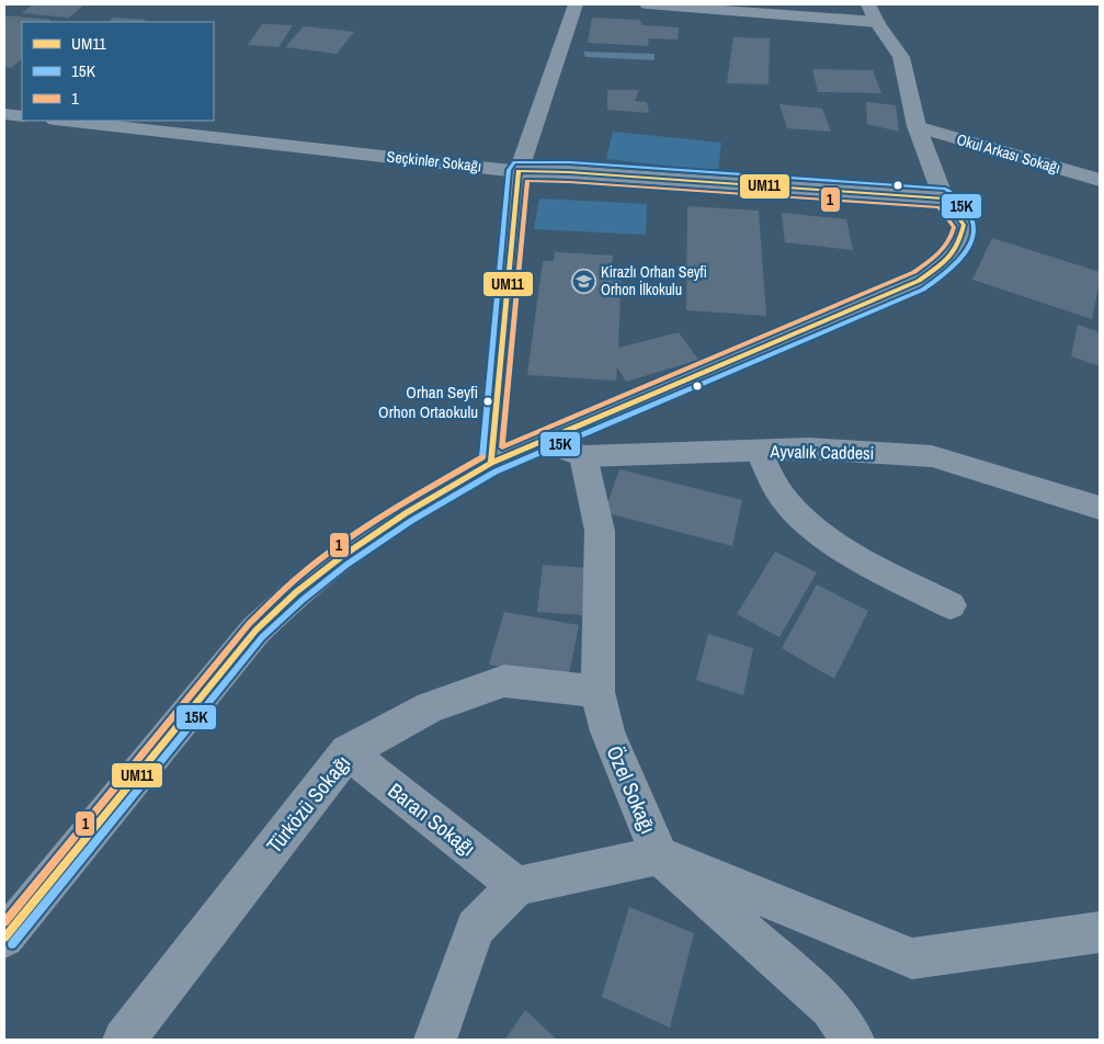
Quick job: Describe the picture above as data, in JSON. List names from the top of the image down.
{
  "streets": {
    "street": [
      "Okul Arkası Sokağı",
      "Seçkinler Sokağı",
      "Ayvalık Caddesi",
      "Özel Sokağı",
      "Türközü Sokağı",
      "Baran Sokağı"
    ]
  },
  "crossings": [
    ["Ayvalık Caddesi", "Özel Sokağı"],
    ["Özel Sokağı", "Türközü Sokağı"],
    ["Türközü Sokağı", "Baran Sokağı"]
  ],
  "places": {
    "school or university": ["Kirazlı Orhan Seyfi Orhon İlkokulu"],
    "other": ["Orhan Seyfi Orhon Ortaokulu"]
  },
  "lines": ["transit line 15K", "transit line UM11", "transit line 1"],
  "legend": ["UM11", "15K", "1"]
}
